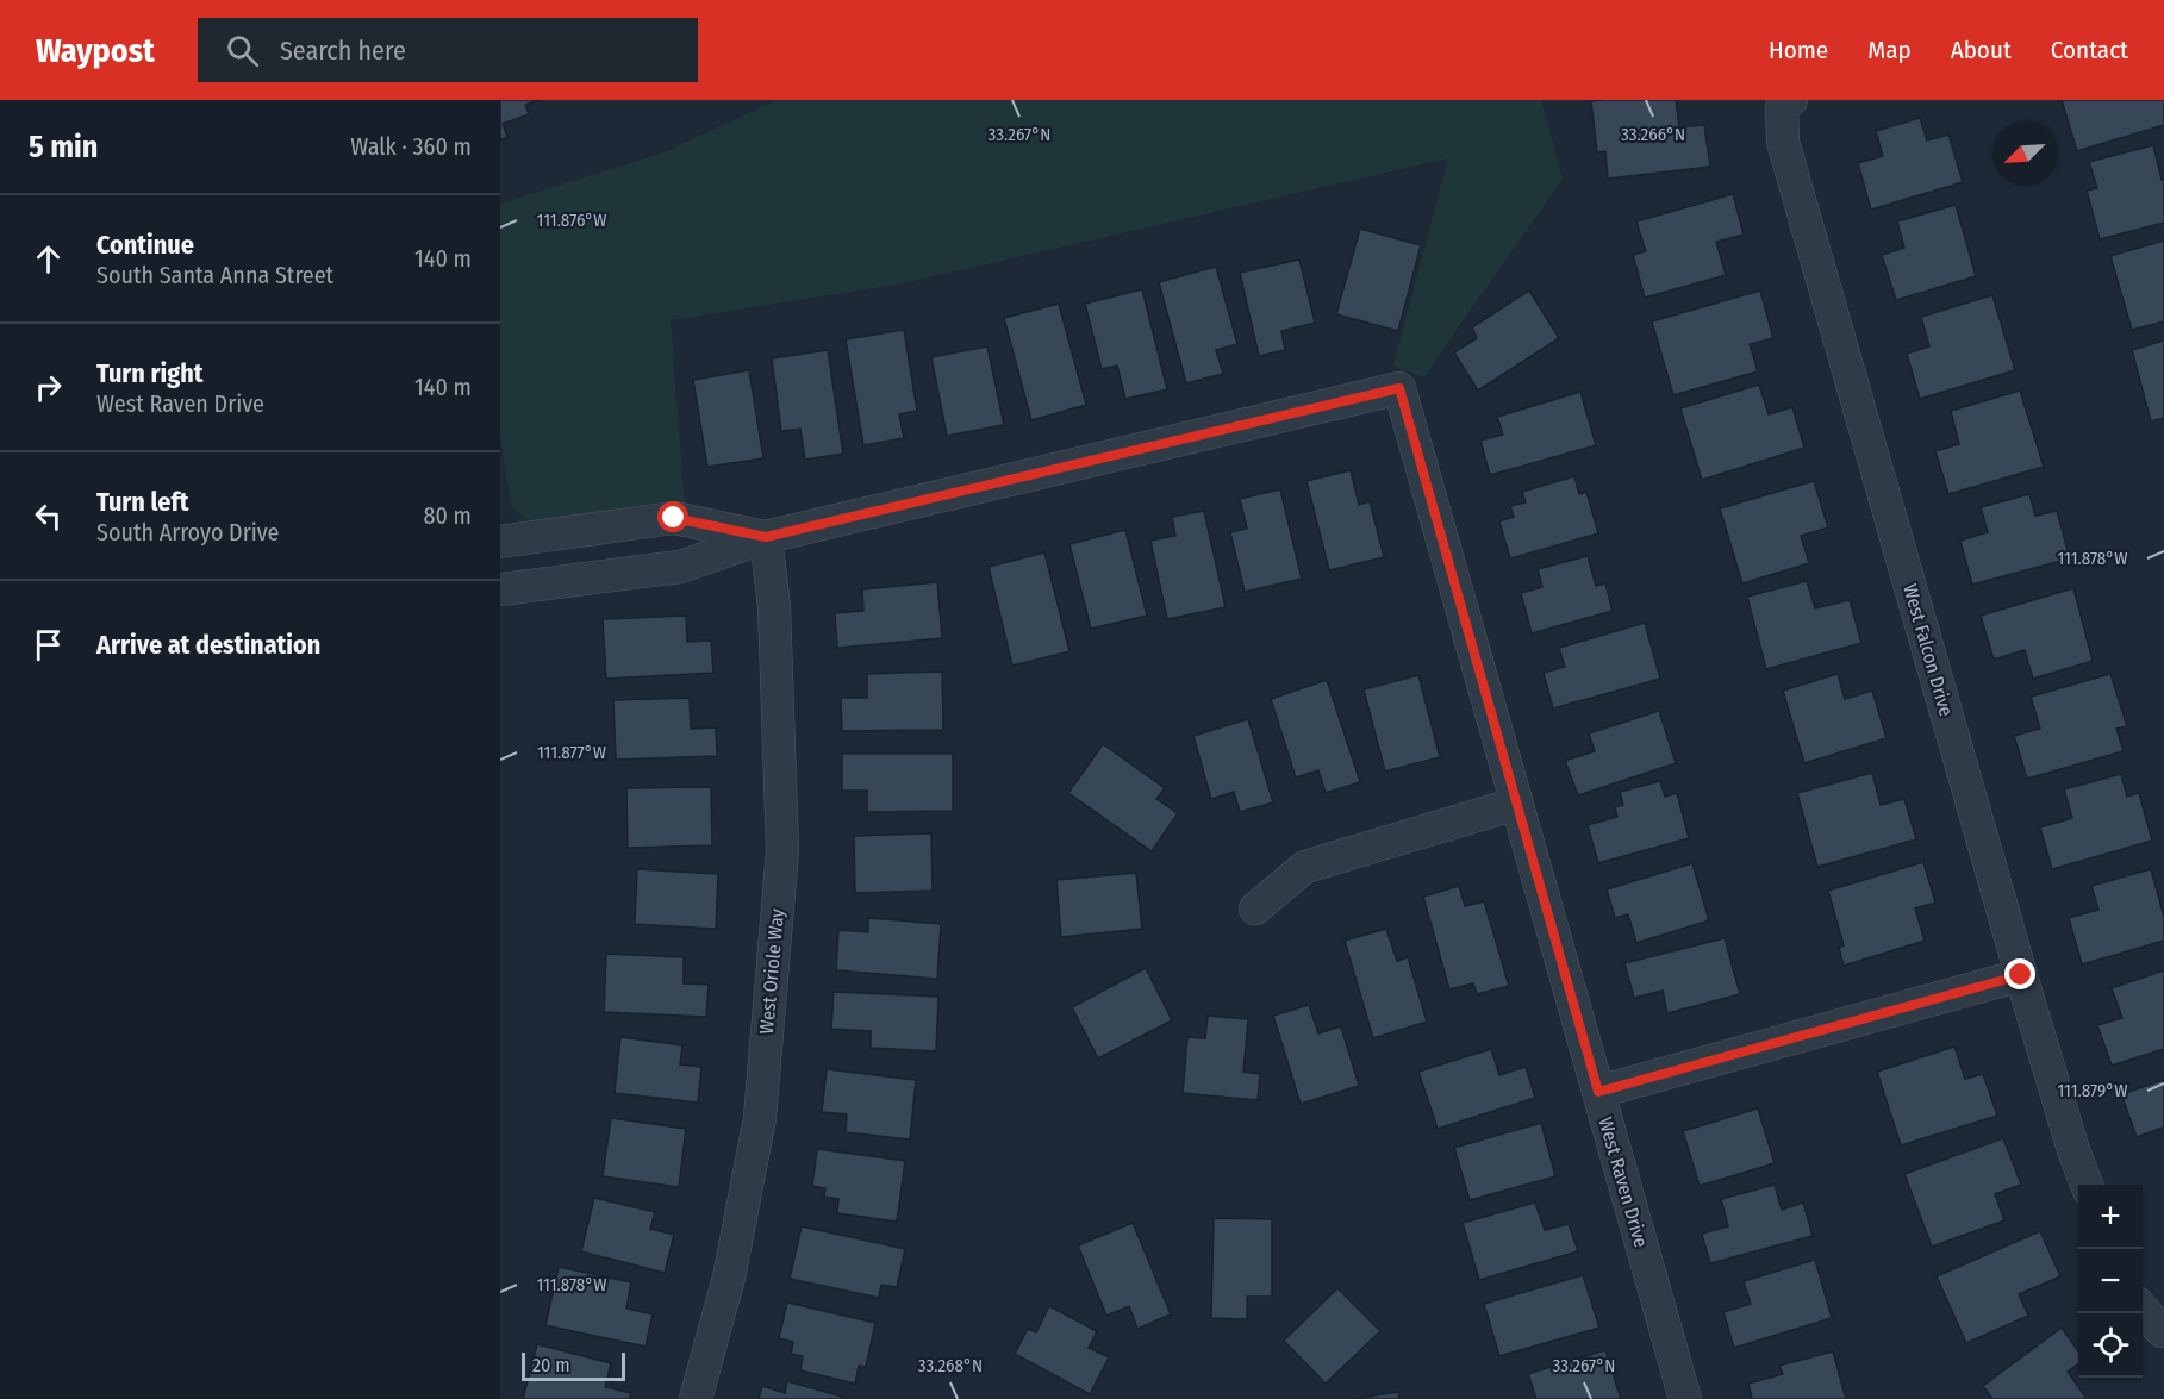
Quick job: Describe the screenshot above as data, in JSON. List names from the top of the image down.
{
  "streets": {
    "street": ["West Falcon Drive", "West Oriole Way", "West Raven Drive"]
  },
  "crossings": [
    ["West Oriole Way", "West Raven Drive"]
  ],
  "scale_bar": "20 m",
  "north": "bottom left",
  "page": {
    "header": "Waypost",
    "search": "Search here",
    "nav": [
      "Home",
      "Map",
      "About",
      "Contact"
    ],
    "heading": ["5 min", "Walk · 360 m"],
    "list": [
      ["Continue", "South Santa Anna Street", "140 m"],
      ["Turn right", "West Raven Drive", "140 m"],
      ["Turn left", "South Arroyo Drive", "80 m"],
      "Arrive at destination"
    ],
    "map_buttons": ["+", "−"],
    "scale": "20 m"
  },
  "coordinates": [
    "33.267°N",
    "33.266°N",
    "111.876°W",
    "111.878°W",
    "111.877°W",
    "111.879°W",
    "33.268°N"
  ]
}
